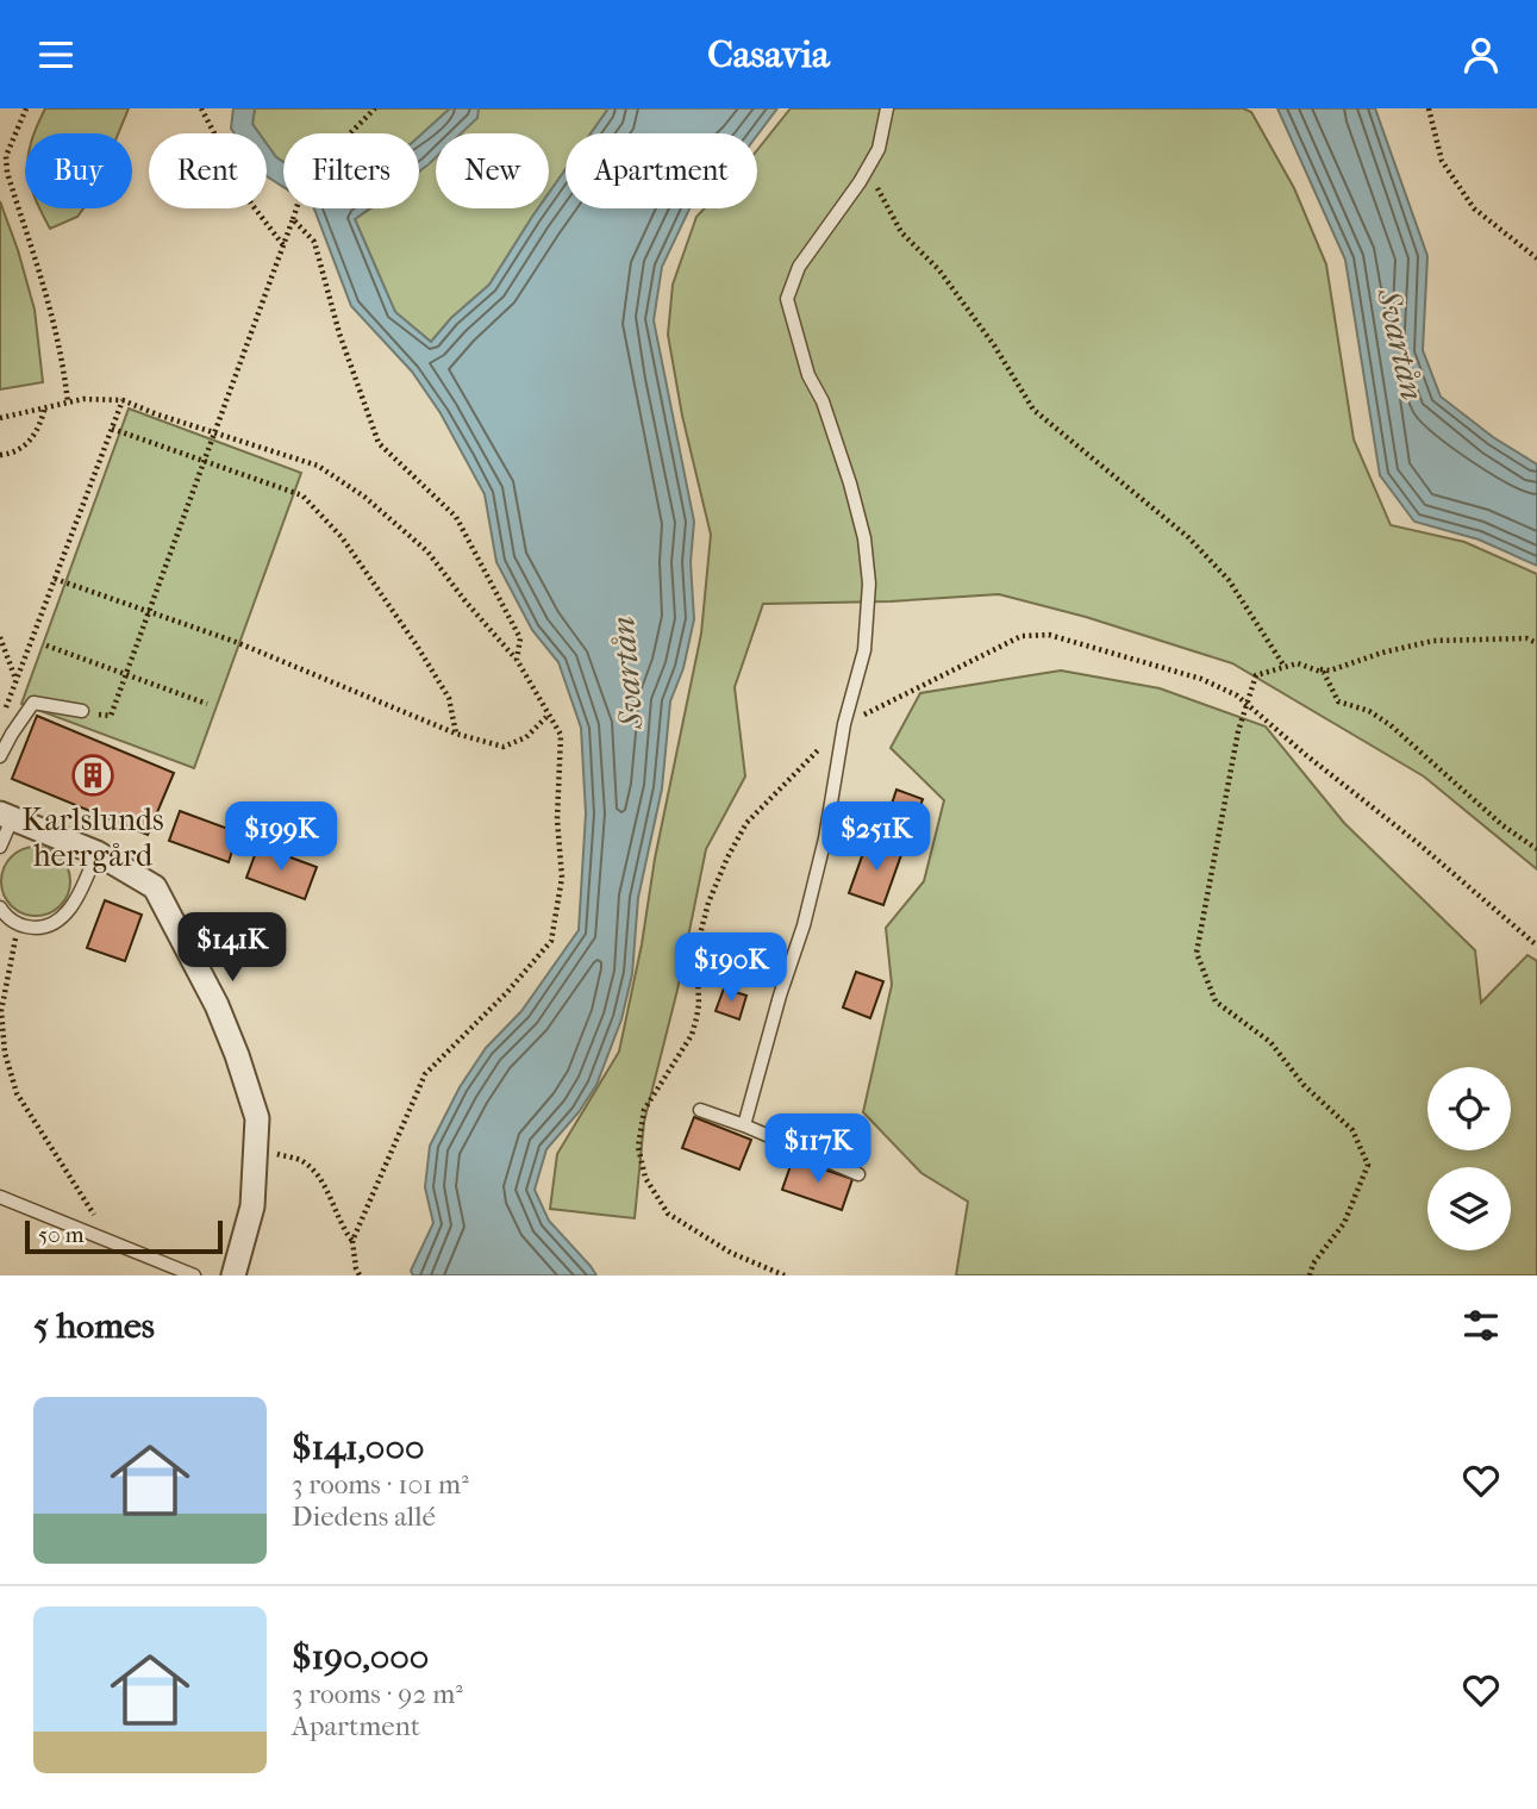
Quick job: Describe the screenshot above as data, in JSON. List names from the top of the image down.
{
  "water": ["Svartån"],
  "places": {
    "building": ["Karlslunds herrgård"]
  },
  "scale_bar": "50 m",
  "page": {
    "header": "Casavia",
    "chip": [
      "Buy",
      "Rent",
      "Filters",
      "New",
      "Apartment"
    ],
    "price": [
      "$199K",
      "$251K",
      "$141K",
      "$190K",
      "$117K"
    ],
    "scale": "50 m",
    "heading": "5 homes",
    "list": [
      {
        "name": "$141,000",
        "note": "3 rooms · 101 m² · Diedens allé"
      },
      {
        "name": "$190,000",
        "note": "3 rooms · 92 m² · Apartment"
      }
    ]
  }
}
